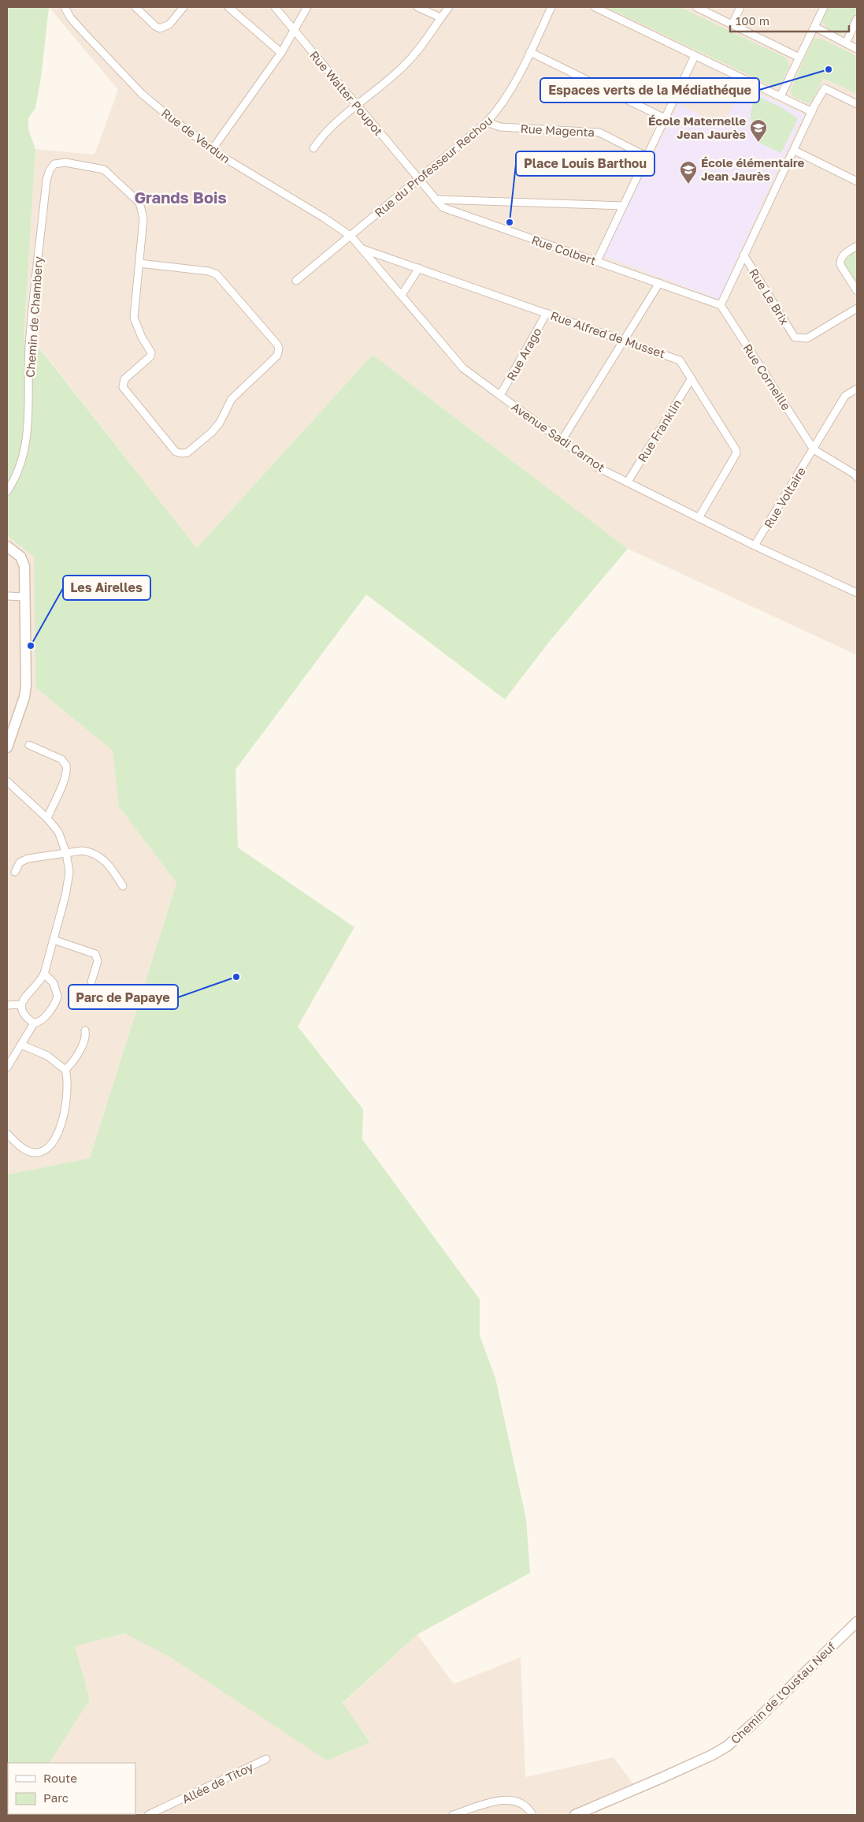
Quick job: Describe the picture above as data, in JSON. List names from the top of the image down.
{
  "streets": {
    "street": [
      "Rue Walter Poupot",
      "Rue Magenta",
      "Rue de Verdun",
      "Rue du Professeur Rechou",
      "Rue Colbert",
      "Rue Le Brix",
      "Chemin de Chambery",
      "Rue Alfred de Musset",
      "Rue Arago",
      "Rue Corneille",
      "Rue Franklin",
      "Avenue Sadi Carnot",
      "Rue Voltaire",
      "Chemin de l'Oustau Neuf",
      "Allée de Titoy"
    ]
  },
  "crossings": [
    ["Rue Walter Poupot", "Rue du Professeur Rechou"],
    ["Rue Walter Poupot", "Rue Colbert"],
    ["Rue Magenta", "Rue du Professeur Rechou"],
    ["Rue de Verdun", "Rue du Professeur Rechou"],
    ["Rue de Verdun", "Avenue Sadi Carnot"],
    ["Rue du Professeur Rechou", "Rue Colbert"],
    ["Rue du Professeur Rechou", "Avenue Sadi Carnot"],
    ["Rue Colbert", "Rue Corneille"],
    ["Rue Alfred de Musset", "Rue Arago"],
    ["Rue Alfred de Musset", "Rue Franklin"],
    ["Rue Alfred de Musset", "Avenue Sadi Carnot"],
    ["Rue Arago", "Avenue Sadi Carnot"],
    ["Rue Corneille", "Rue Voltaire"],
    ["Rue Franklin", "Avenue Sadi Carnot"],
    ["Avenue Sadi Carnot", "Rue Voltaire"]
  ],
  "districts": ["Grands Bois"],
  "places": {
    "other": [
      "Espaces verts de la Médiathéque",
      "Place Louis Barthou",
      "Les Airelles",
      "Parc de Papaye"
    ],
    "school or university": ["École Maternelle Jean Jaurès", "École élémentaire Jean Jaurès"]
  },
  "legend": ["Route", "Parc"],
  "scale_bar": "100 m"
}
